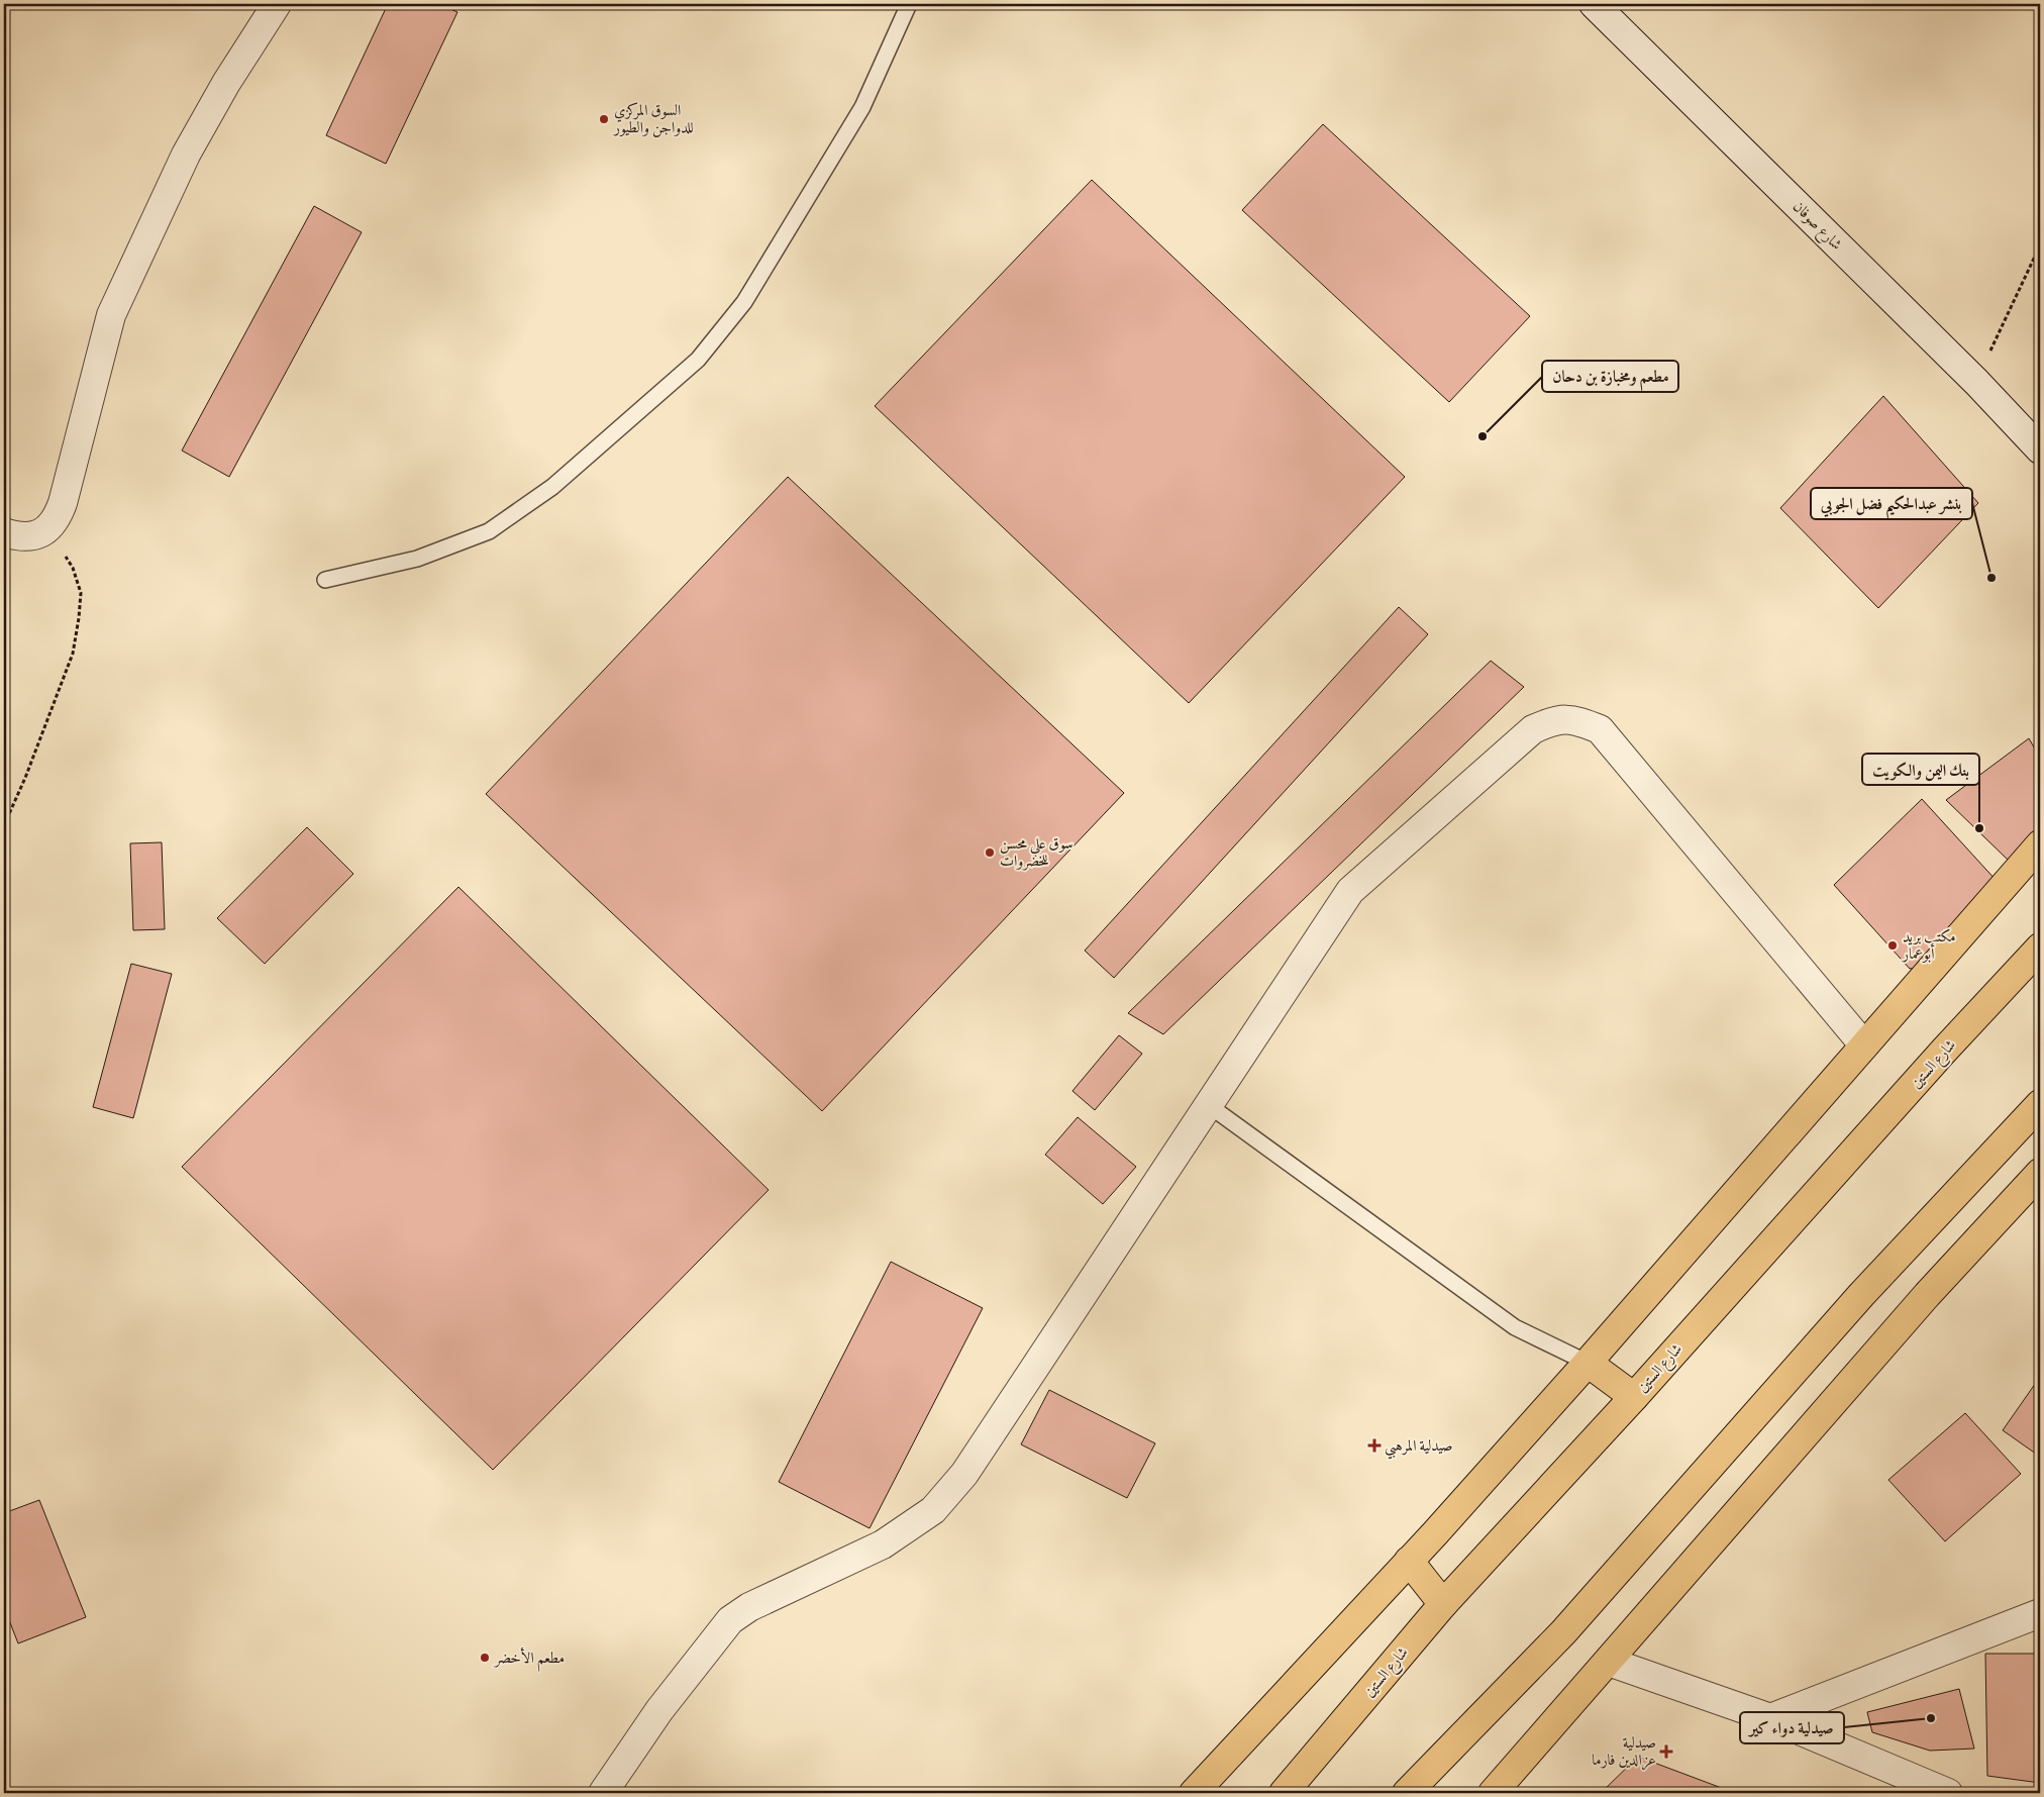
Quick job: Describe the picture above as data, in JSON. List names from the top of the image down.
{
  "streets": {
    "main road": ["شارع الستين"],
    "street": ["شارع صوفان"]
  },
  "places": {
    "other": [
      "السوق المركزي للدواجن والطيور",
      "مطعم ومخبازة بن دحان",
      "بنشر عبدالحكيم فضل الجوبي",
      "بنك اليمن والكويت",
      "سوق علي محسن للخضروات",
      "مكتب بريد أبوعمار",
      "مطعم الأخضر",
      "صيدلية دواء كير"
    ],
    "health": ["صيدلية المرهبي", "صيدلية عزالدين فارما"]
  }
}
